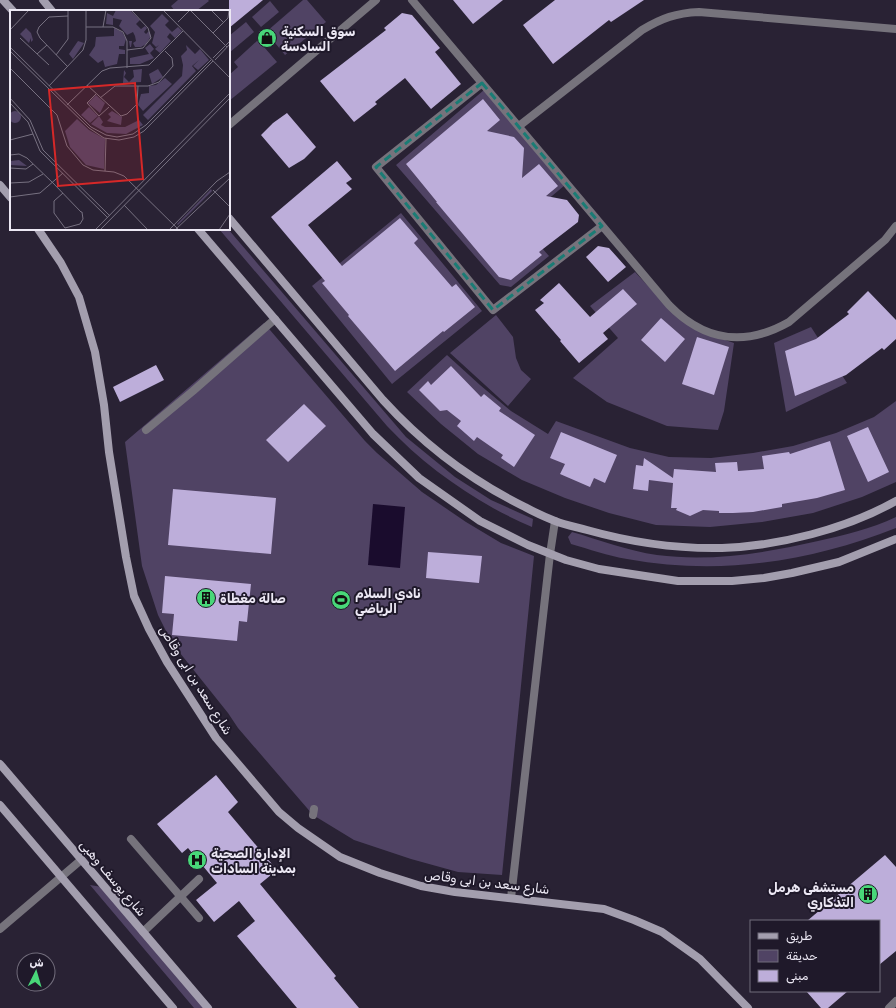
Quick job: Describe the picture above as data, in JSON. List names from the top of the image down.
{
  "streets": {
    "street": ["شارع سعد بن ابى وقاص", "شارع يوسف وهبى"]
  },
  "places": {
    "shop": ["سوق السكنية السادسة"],
    "building": ["صالة مغطاة", "مستشفى هرمل التذكاري"],
    "sports": ["نادي السلام الرياضي"],
    "hospital": ["الإدارة الصحية بمدينة السادات"]
  },
  "legend": ["طريق", "حديقة", "مبنى"],
  "north": "top"
}
